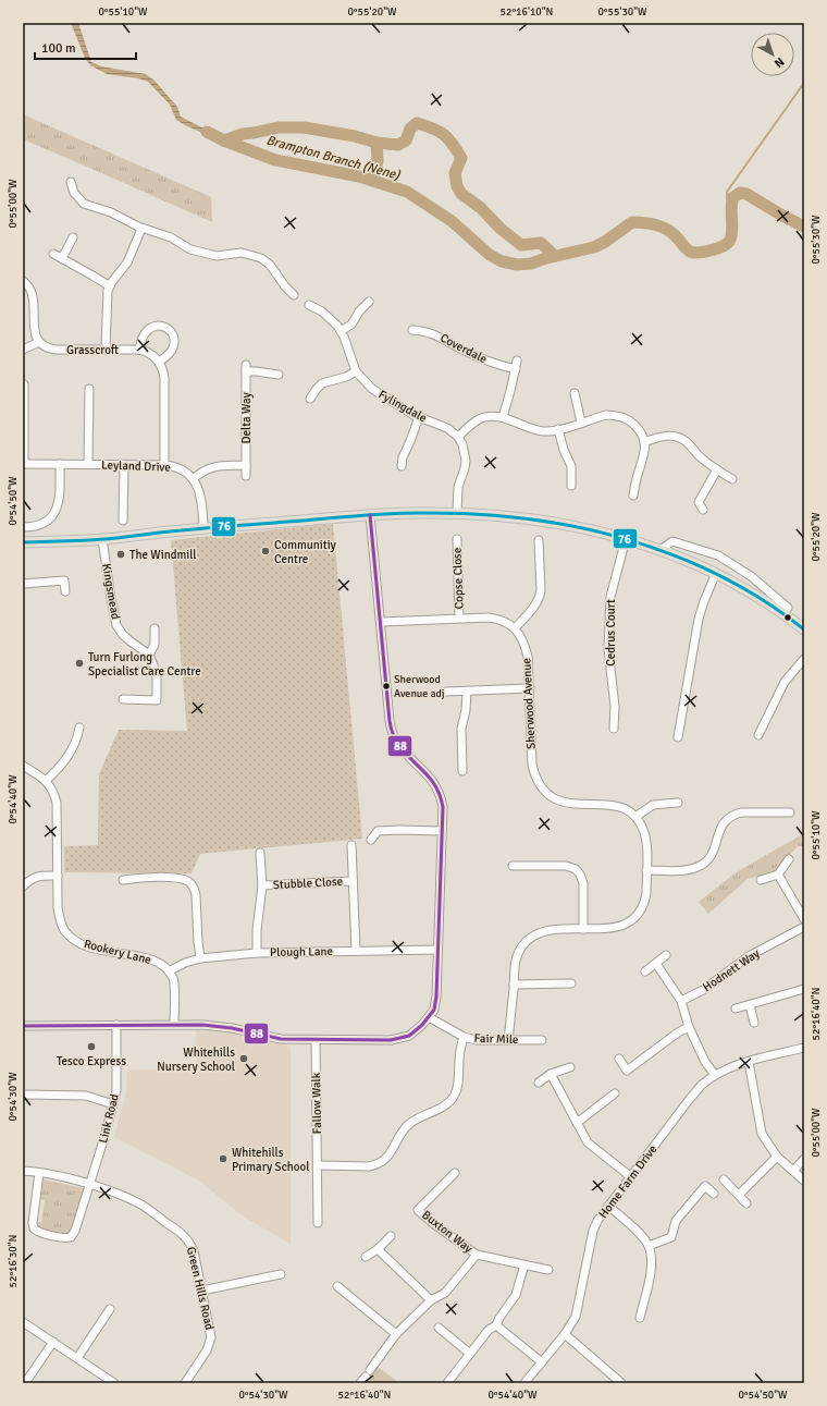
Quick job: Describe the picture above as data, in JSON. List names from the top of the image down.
{
  "streets": {
    "street": [
      "Coverdale",
      "Grasscroft",
      "Fylingdale",
      "Delta Way",
      "Leyland Drive",
      "Copse Close",
      "Kingsmead",
      "Cedrus Court",
      "Sherwood Avenue",
      "Stubble Close",
      "Rookery Lane",
      "Plough Lane",
      "Hodnett Way",
      "Fair Mile",
      "Fallow Walk",
      "Link Road",
      "Home Farm Drive",
      "Buxton Way",
      "Green Hills Road"
    ]
  },
  "crossings": [
    ["Stubble Close", "Plough Lane"],
    ["Rookery Lane", "Plough Lane"],
    ["Link Road", "Green Hills Road"]
  ],
  "water": ["Brampton Branch (Nene)"],
  "places": [
    "Communitiy Centre",
    "The Windmill",
    "Turn Furlong Specialist Care Centre",
    "Sherwood Avenue adj",
    "Tesco Express",
    "Whitehills Nursery School",
    "Whitehills Primary School"
  ],
  "lines": ["transit line 76", "transit line 88"],
  "scale_bar": "100 m",
  "north": "bottom right",
  "coordinates": [
    "0°55'10\"W",
    "0°55'20\"W",
    "52°16'10\"N",
    "0°55'30\"W",
    "0°55'00\"W",
    "0°54'50\"W",
    "0°54'40\"W",
    "52°16'40\"N",
    "0°54'30\"W",
    "52°16'30\"N"
  ]
}
